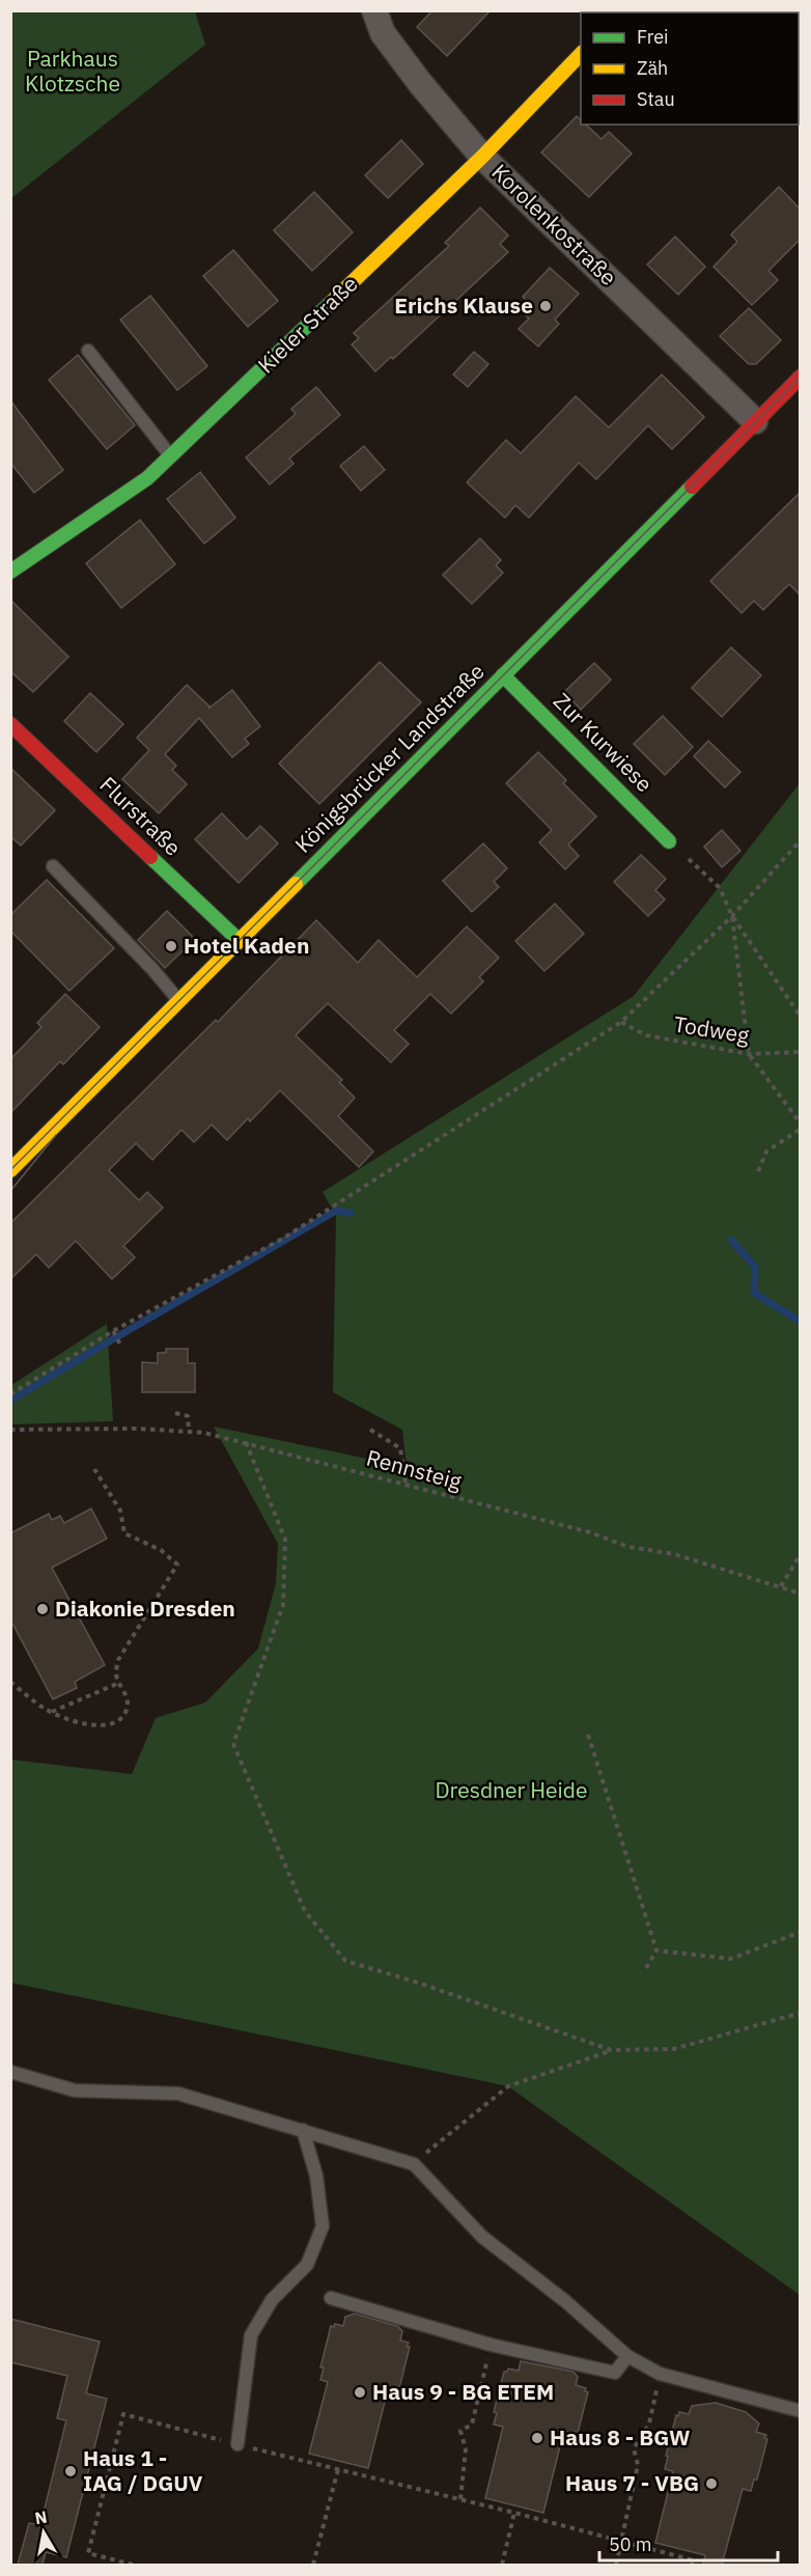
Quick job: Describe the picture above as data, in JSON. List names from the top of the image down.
{
  "streets": {
    "street": [
      "Korolenkostraße",
      "Kieler Straße",
      "Zur Kurwiese",
      "Königsbrücker Landstraße",
      "Flurstraße"
    ],
    "path": ["Todweg", "Rennsteig"]
  },
  "crossings": [
    ["Korolenkostraße", "Kieler Straße"],
    ["Korolenkostraße", "Königsbrücker Landstraße"],
    ["Zur Kurwiese", "Königsbrücker Landstraße"],
    ["Königsbrücker Landstraße", "Flurstraße"]
  ],
  "parks": ["Parkhaus Klotzsche", "Dresdner Heide"],
  "places": [
    "Erichs Klause",
    "Hotel Kaden",
    "Diakonie Dresden",
    "Haus 9 - BG ETEM",
    "Haus 8 - BGW",
    "Haus 1 - IAG / DGUV",
    "Haus 7 - VBG"
  ],
  "legend": ["Frei", "Zäh", "Stau"],
  "scale_bar": "50 m",
  "north": "top"
}
